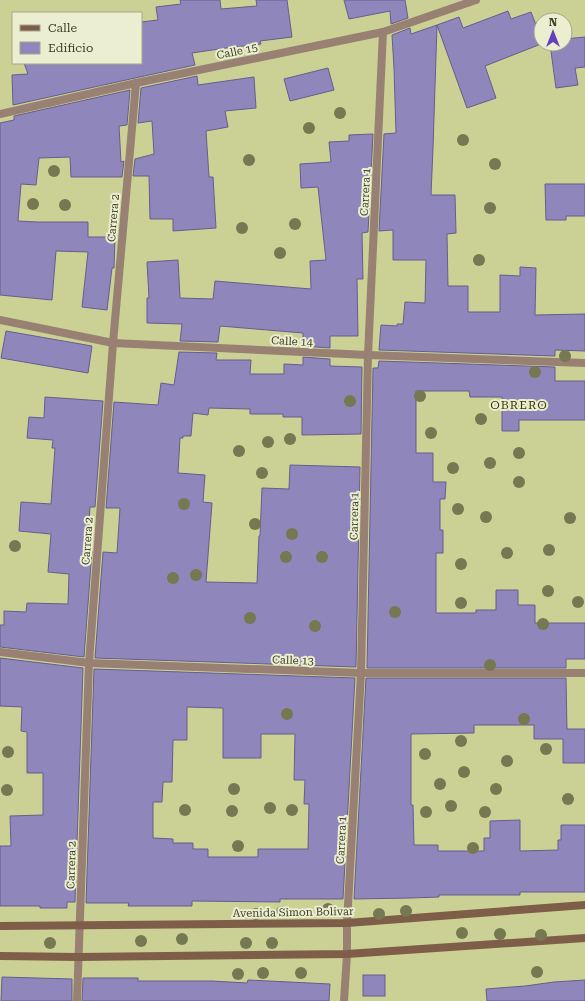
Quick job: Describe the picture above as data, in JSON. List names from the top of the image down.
{
  "streets": {
    "main road": ["Avenida Simon Bolivar"],
    "street": [
      "Calle 15",
      "Carrera 1",
      "Carrera 2",
      "Calle 14",
      "Calle 13"
    ]
  },
  "crossings": [
    ["Calle 15", "Carrera 1"],
    ["Calle 15", "Carrera 2"],
    ["Carrera 1", "Calle 14"],
    ["Carrera 1", "Calle 13"],
    ["Carrera 1", "Avenida Simon Bolivar"],
    ["Carrera 2", "Calle 14"],
    ["Carrera 2", "Calle 13"],
    ["Carrera 2", "Avenida Simon Bolivar"]
  ],
  "districts": ["OBRERO"],
  "legend": ["Calle", "Edificio"],
  "north": "top"
}
